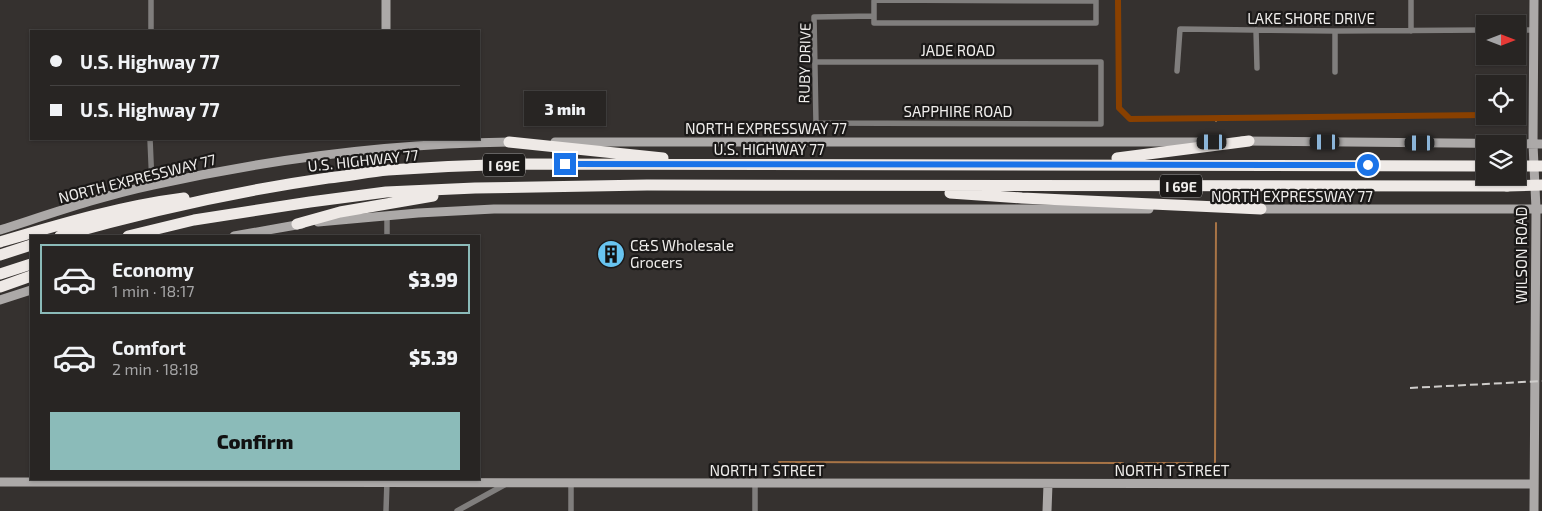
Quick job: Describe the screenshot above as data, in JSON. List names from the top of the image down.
{
  "streets": {
    "highway": ["U.S. HIGHWAY 77", "I 69E"],
    "main road": ["NORTH EXPRESSWAY 77", "WILSON ROAD", "NORTH T STREET"],
    "street": [
      "LAKE SHORE DRIVE",
      "JADE ROAD",
      "RUBY DRIVE",
      "SAPPHIRE ROAD"
    ]
  },
  "crossings": [
    ["JADE ROAD", "RUBY DRIVE"],
    ["JADE ROAD", "SAPPHIRE ROAD"],
    ["RUBY DRIVE", "SAPPHIRE ROAD"],
    ["NORTH EXPRESSWAY 77", "WILSON ROAD"],
    ["WILSON ROAD", "NORTH T STREET"]
  ],
  "places": {
    "building": ["C&S Wholesale Grocers"]
  },
  "north": "right",
  "page": {
    "banner": ["U.S. Highway 77", "U.S. Highway 77"],
    "bubble": "3 min",
    "list": [
      {
        "name": "Economy",
        "note": "1 min · 18:17",
        "value": "$3.99"
      },
      {
        "name": "Comfort",
        "note": "2 min · 18:18",
        "value": "$5.39"
      }
    ],
    "buttons": "Confirm"
  }
}
